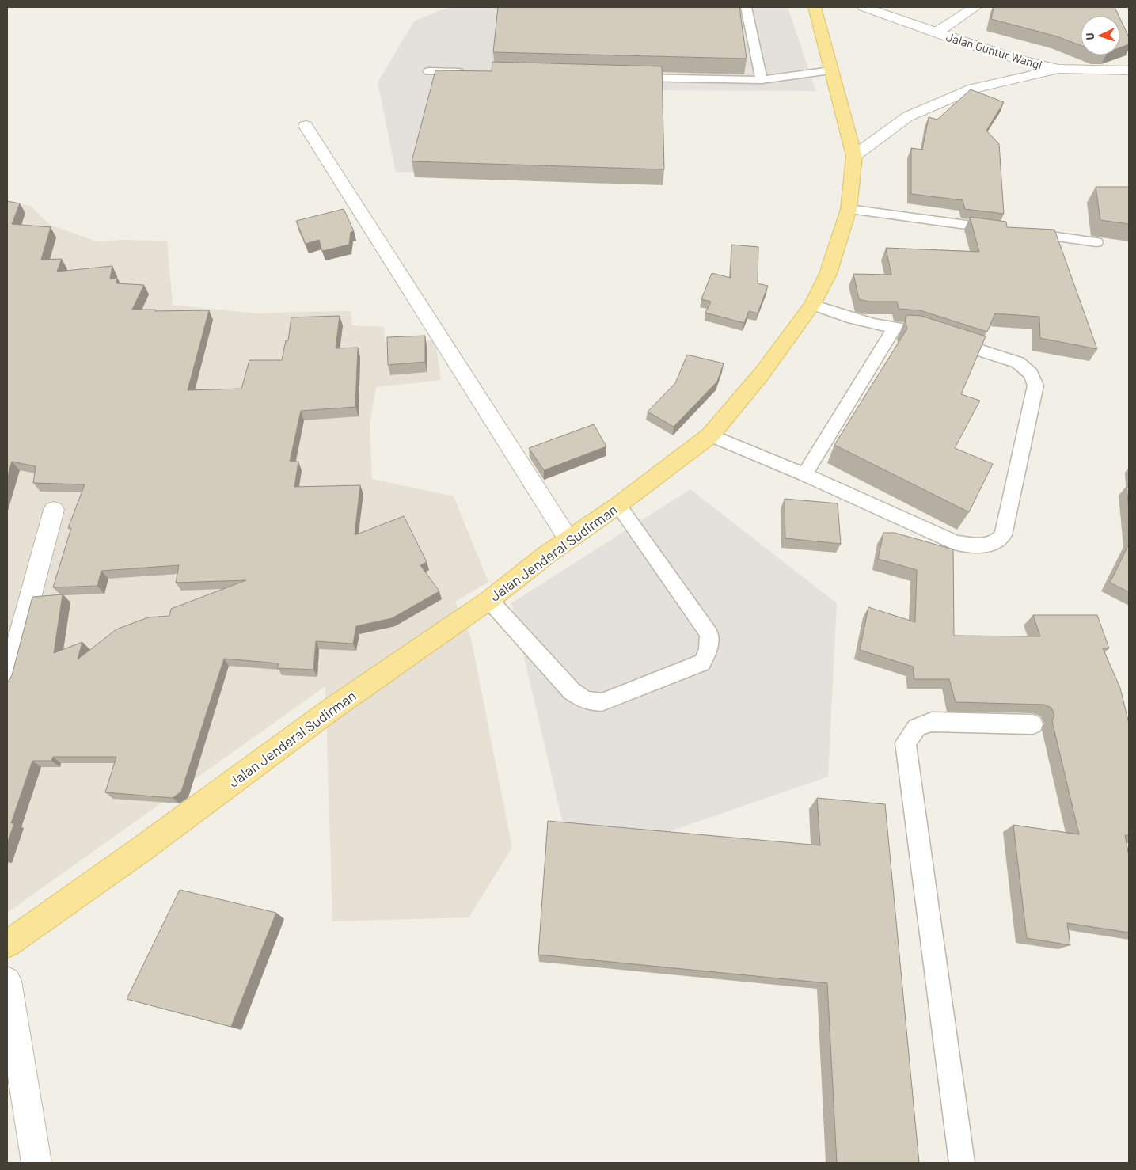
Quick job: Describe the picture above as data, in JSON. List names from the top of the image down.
{
  "streets": {
    "main road": ["Jalan Jenderal Sudirman"],
    "street": ["Jalan Guntur Wangi"]
  },
  "north": "left"
}
